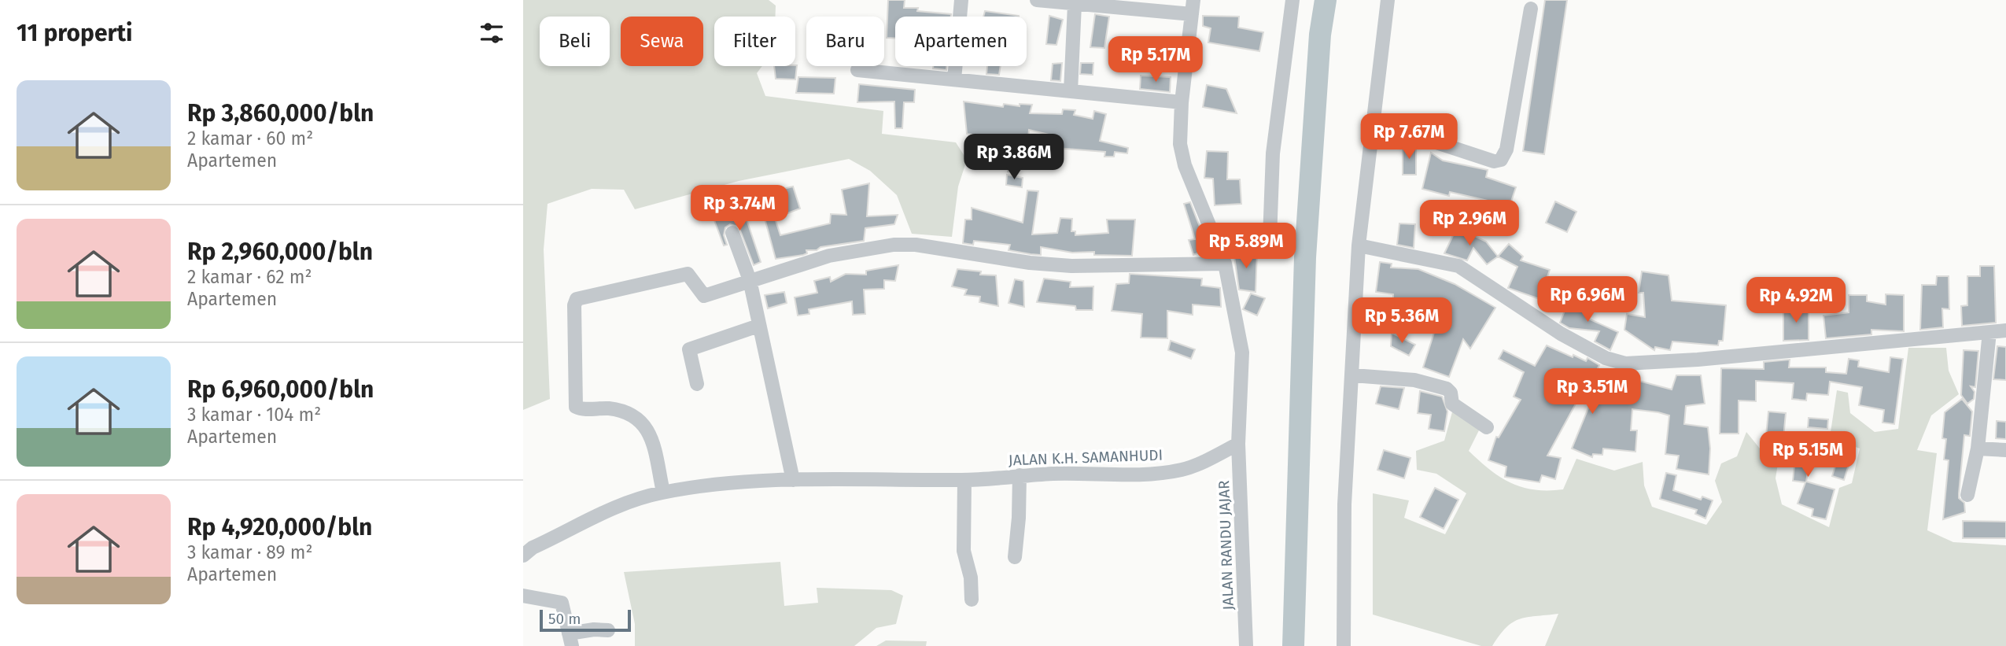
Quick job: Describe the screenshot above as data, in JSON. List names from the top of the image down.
{
  "streets": {
    "street": ["JALAN K.H. SAMANHUDI", "JALAN RANDU JAJAR"]
  },
  "crossings": [
    ["JALAN K.H. SAMANHUDI", "JALAN RANDU JAJAR"]
  ],
  "scale_bar": "50 m",
  "page": {
    "heading": "11 properti",
    "chip": [
      "Beli",
      "Sewa",
      "Filter",
      "Baru",
      "Apartemen"
    ],
    "price": [
      "Rp 5.17M",
      "Rp 7.67M",
      "Rp 3.86M",
      "Rp 3.74M",
      "Rp 2.96M",
      "Rp 5.89M",
      "Rp 6.96M",
      "Rp 4.92M",
      "Rp 5.36M",
      "Rp 3.51M",
      "Rp 5.15M"
    ],
    "list": [
      {
        "name": "Rp 3,860,000/bln",
        "note": "2 kamar · 60 m² · Apartemen"
      },
      {
        "name": "Rp 2,960,000/bln",
        "note": "2 kamar · 62 m² · Apartemen"
      },
      {
        "name": "Rp 6,960,000/bln",
        "note": "3 kamar · 104 m² · Apartemen"
      },
      {
        "name": "Rp 4,920,000/bln",
        "note": "3 kamar · 89 m² · Apartemen"
      }
    ],
    "scale": "50 m"
  }
}
